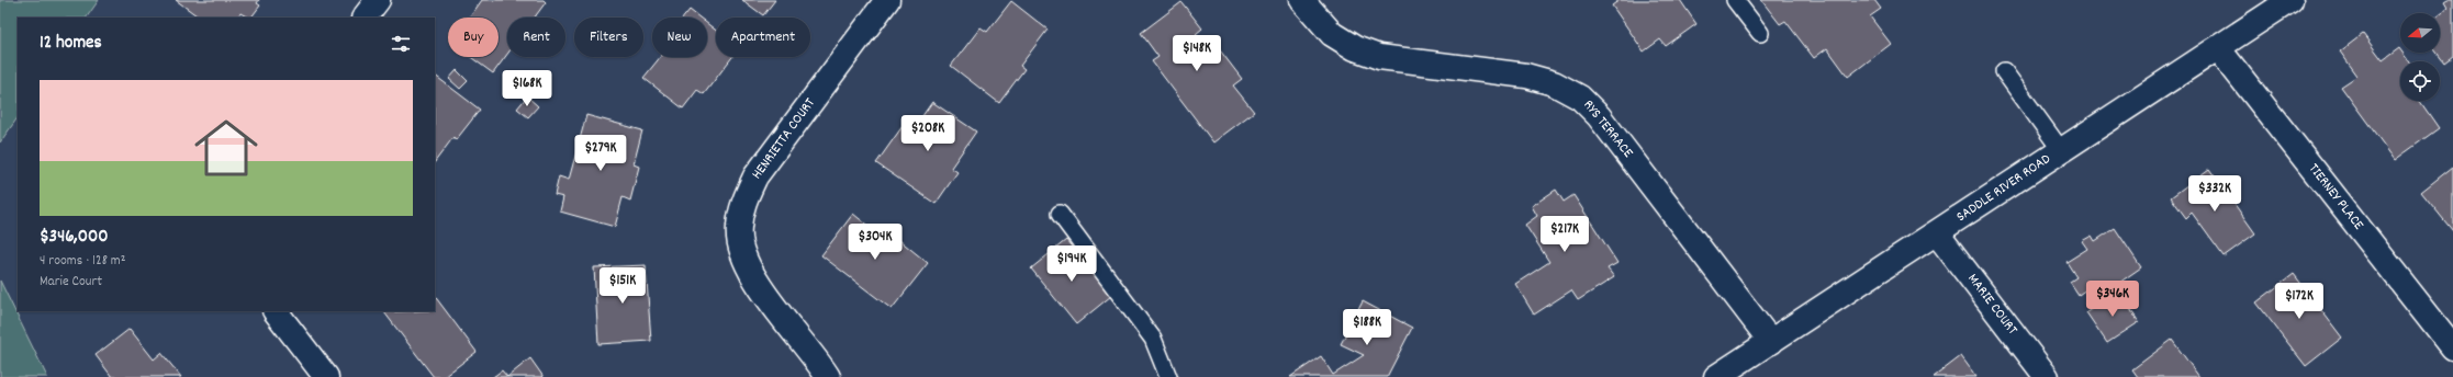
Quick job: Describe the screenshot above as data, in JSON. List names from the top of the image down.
{
  "streets": {
    "street": [
      "RYS TERRACE",
      "HENRIETTA COURT",
      "SADDLE RIVER ROAD",
      "TIERNEY PLACE",
      "MARIE COURT"
    ]
  },
  "crossings": [
    ["RYS TERRACE", "SADDLE RIVER ROAD"],
    ["SADDLE RIVER ROAD", "TIERNEY PLACE"],
    ["SADDLE RIVER ROAD", "MARIE COURT"]
  ],
  "north": "left",
  "page": {
    "chip": [
      "Buy",
      "Rent",
      "Filters",
      "New",
      "Apartment"
    ],
    "heading": "12 homes",
    "price": [
      "$148K",
      "$168K",
      "$208K",
      "$279K",
      "$332K",
      "$217K",
      "$304K",
      "$194K",
      "$151K",
      "$346K",
      "$172K",
      "$188K"
    ],
    "list": [
      {
        "name": "$346,000",
        "note": "4 rooms · 128 m² · Marie Court"
      }
    ]
  }
}
